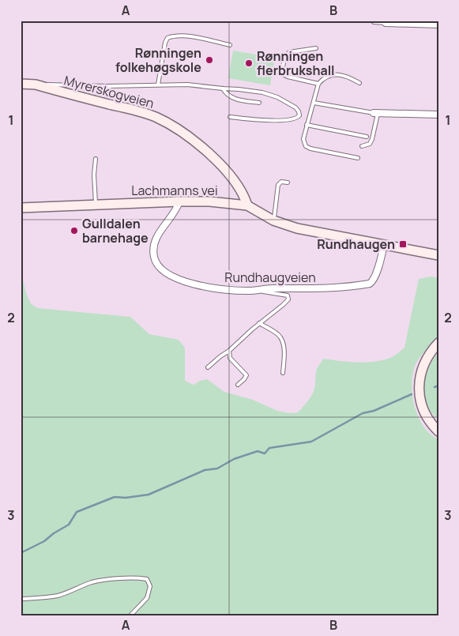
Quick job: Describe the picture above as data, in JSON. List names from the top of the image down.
{
  "streets": {
    "street": ["Myrerskogveien", "Lachmanns vei", "Rundhaugveien"]
  },
  "crossings": [
    ["Myrerskogveien", "Lachmanns vei"],
    ["Lachmanns vei", "Rundhaugveien"]
  ],
  "places": {
    "other": ["Rønningen folkehøgskole", "Rønningen flerbrukshall", "Gulldalen barnehage"],
    "transit": ["Rundhaugen"]
  },
  "grid": {
    "columns": ["A", "B"],
    "rows": ["1", "2", "3"]
  }
}
